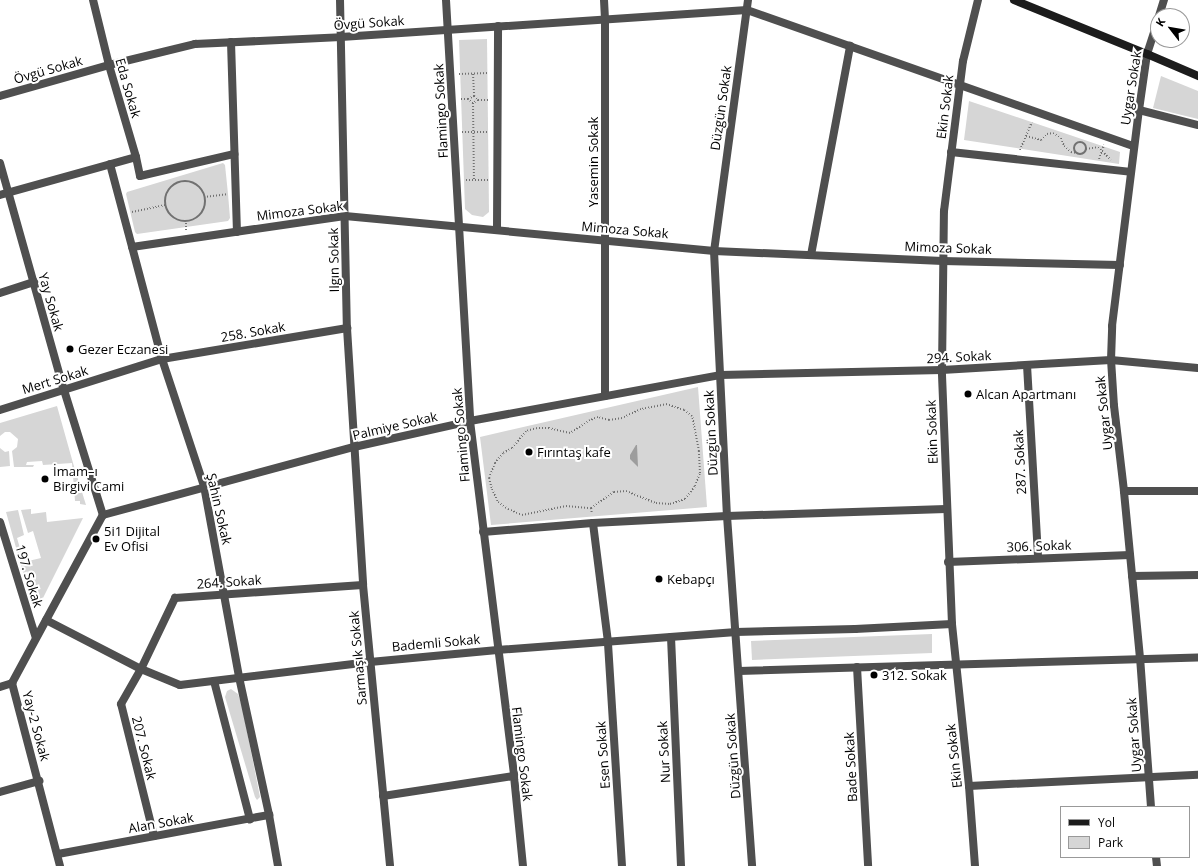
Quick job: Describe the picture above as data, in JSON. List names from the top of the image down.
{
  "streets": {
    "street": [
      "Övgü Sokak",
      "Eda Sokak",
      "Uygar Sokak",
      "Ekin Sokak",
      "Düzgün Sokak",
      "Flamingo Sokak",
      "Yasemin Sokak",
      "Mimoza Sokak",
      "Ilgın Sokak",
      "Yay Sokak",
      "258. Sokak",
      "294. Sokak",
      "Mert Sokak",
      "Palmiye Sokak",
      "287. Sokak",
      "Şahin Sokak",
      "306. Sokak",
      "197. Sokak",
      "264. Sokak",
      "Bademli Sokak",
      "Sarmaşık Sokak",
      "Yay-2 Sokak",
      "207. Sokak",
      "Nur Sokak",
      "Esen Sokak",
      "Bade Sokak",
      "Alan Sokak"
    ]
  },
  "crossings": [
    ["Övgü Sokak", "Eda Sokak"],
    ["Övgü Sokak", "Düzgün Sokak"],
    ["Övgü Sokak", "Flamingo Sokak"],
    ["Övgü Sokak", "Yasemin Sokak"],
    ["Övgü Sokak", "Ilgın Sokak"],
    ["Uygar Sokak", "Mimoza Sokak"],
    ["Uygar Sokak", "294. Sokak"],
    ["Uygar Sokak", "306. Sokak"],
    ["Ekin Sokak", "Mimoza Sokak"],
    ["Ekin Sokak", "294. Sokak"],
    ["Ekin Sokak", "306. Sokak"],
    ["Ekin Sokak", "Bademli Sokak"],
    ["Düzgün Sokak", "Mimoza Sokak"],
    ["Düzgün Sokak", "294. Sokak"],
    ["Düzgün Sokak", "Palmiye Sokak"],
    ["Düzgün Sokak", "Bademli Sokak"],
    ["Flamingo Sokak", "Mimoza Sokak"],
    ["Flamingo Sokak", "Palmiye Sokak"],
    ["Flamingo Sokak", "Bademli Sokak"],
    ["Yasemin Sokak", "Mimoza Sokak"],
    ["Yasemin Sokak", "Palmiye Sokak"],
    ["Mimoza Sokak", "Ilgın Sokak"],
    ["Mimoza Sokak", "Şahin Sokak"],
    ["Ilgın Sokak", "258. Sokak"],
    ["Ilgın Sokak", "Palmiye Sokak"],
    ["Ilgın Sokak", "Sarmaşık Sokak"],
    ["Yay Sokak", "Mert Sokak"],
    ["Yay Sokak", "Palmiye Sokak"],
    ["Yay Sokak", "Yay-2 Sokak"],
    ["258. Sokak", "Mert Sokak"],
    ["258. Sokak", "Şahin Sokak"],
    ["294. Sokak", "Palmiye Sokak"],
    ["294. Sokak", "287. Sokak"],
    ["Mert Sokak", "Şahin Sokak"],
    ["Palmiye Sokak", "Şahin Sokak"],
    ["Palmiye Sokak", "Sarmaşık Sokak"],
    ["Palmiye Sokak", "Yay-2 Sokak"],
    ["287. Sokak", "306. Sokak"],
    ["Şahin Sokak", "264. Sokak"],
    ["Şahin Sokak", "Bademli Sokak"],
    ["Şahin Sokak", "Alan Sokak"],
    ["197. Sokak", "Yay-2 Sokak"],
    ["264. Sokak", "Bademli Sokak"],
    ["264. Sokak", "Sarmaşık Sokak"],
    ["264. Sokak", "207. Sokak"],
    ["Bademli Sokak", "Sarmaşık Sokak"],
    ["Bademli Sokak", "Yay-2 Sokak"],
    ["Bademli Sokak", "207. Sokak"],
    ["Bademli Sokak", "Nur Sokak"],
    ["Bademli Sokak", "Esen Sokak"],
    ["Yay-2 Sokak", "Alan Sokak"],
    ["207. Sokak", "Alan Sokak"]
  ],
  "places": [
    "Gezer Eczanesi",
    "Alcan Apartmanı",
    "Fırıntaş kafe",
    "İmam–ı Birgivi Cami",
    "5i1 Dijital Ev Ofisi",
    "Kebapçı",
    "312. Sokak"
  ],
  "legend": ["Yol", "Park"],
  "north": "top left"
}
